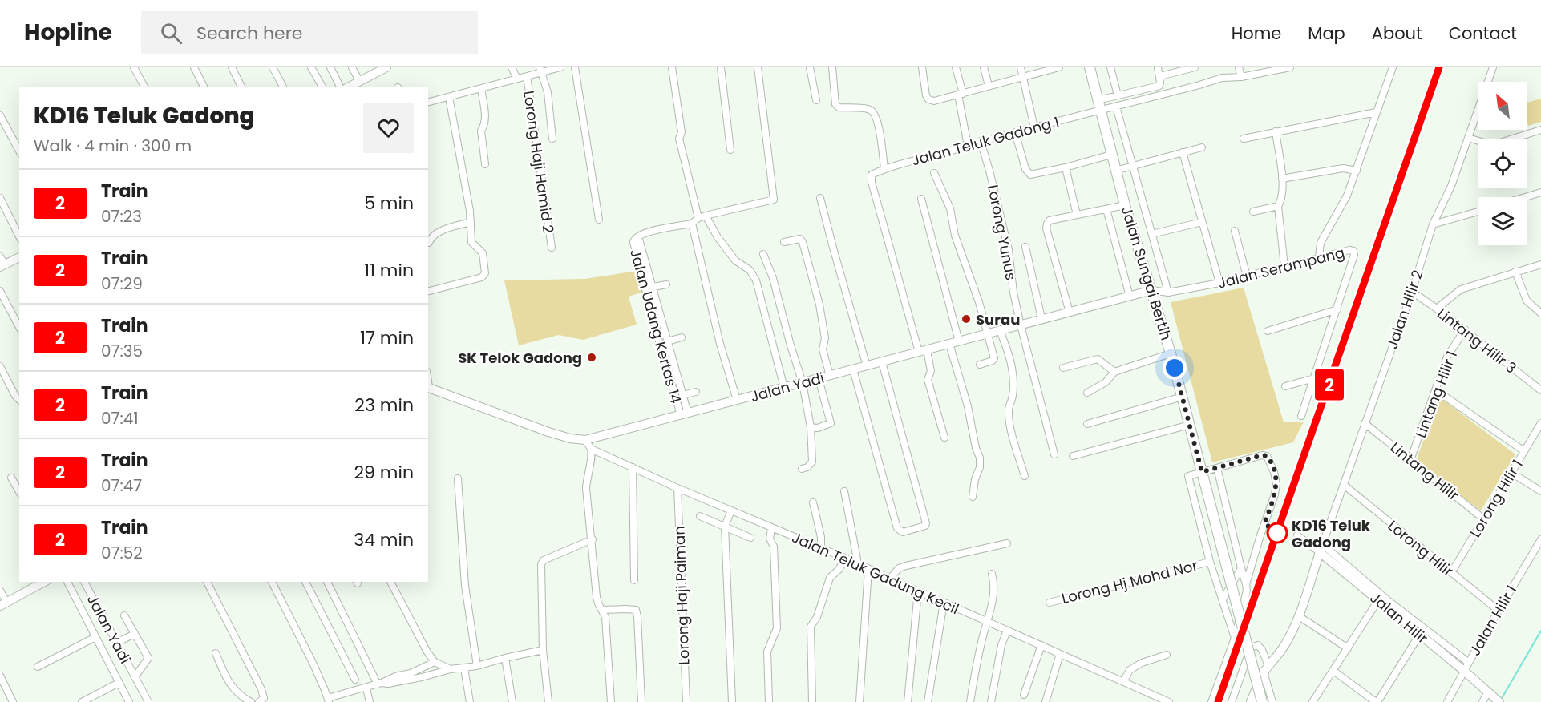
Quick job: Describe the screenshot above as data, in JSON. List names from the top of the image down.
{
  "streets": {
    "main road": ["Jalan Sungai Bertih"],
    "street": [
      "Jalan Teluk Gadong 1",
      "Lorong Haji Hamid 2",
      "Lorong Yunus",
      "Jalan Serampang",
      "Jalan Hilir 2",
      "Jalan Udang Kertas 14",
      "Lintang Hilir 3",
      "Jalan Yadi",
      "Lintang Hilir 1",
      "Lintang Hilir",
      "Lorong Hilir 1",
      "Lorong Hilir",
      "Jalan Teluk Gadung Kecil",
      "Lorong Hj Mohd Nor",
      "Lorong Haji Paiman",
      "Jalan Hilir",
      "Jalan Hilir 1"
    ]
  },
  "crossings": [
    ["Jalan Teluk Gadong 1", "Lorong Yunus"],
    ["Jalan Teluk Gadong 1", "Jalan Sungai Bertih"],
    ["Jalan Teluk Gadong 1", "Jalan Yadi"],
    ["Lorong Yunus", "Jalan Yadi"],
    ["Jalan Serampang", "Jalan Sungai Bertih"],
    ["Jalan Serampang", "Jalan Yadi"],
    ["Jalan Sungai Bertih", "Jalan Yadi"],
    ["Jalan Hilir 2", "Lintang Hilir 3"],
    ["Jalan Hilir 2", "Lintang Hilir"],
    ["Jalan Hilir 2", "Lorong Hilir"],
    ["Jalan Hilir 2", "Jalan Hilir"],
    ["Jalan Udang Kertas 14", "Jalan Yadi"],
    ["Lintang Hilir 3", "Lintang Hilir 1"],
    ["Lintang Hilir 1", "Lintang Hilir"],
    ["Lintang Hilir", "Lorong Hilir 1"],
    ["Lorong Hilir 1", "Lorong Hilir"],
    ["Lorong Hilir", "Jalan Hilir 1"],
    ["Jalan Teluk Gadung Kecil", "Lorong Haji Paiman"],
    ["Jalan Hilir", "Jalan Hilir 1"]
  ],
  "places": ["Surau", "SK Telok Gadong", "KD16 Teluk Gadong"],
  "north": "top left",
  "page": {
    "header": "Hopline",
    "search": "Search here",
    "nav": [
      "Home",
      "Map",
      "About",
      "Contact"
    ],
    "on_map": "2",
    "heading": ["KD16 Teluk Gadong", "Walk · 4 min · 300 m"],
    "list": [
      {
        "mark": "2",
        "name": "Train",
        "note": "07:23",
        "value": "5 min"
      },
      {
        "mark": "2",
        "name": "Train",
        "note": "07:29",
        "value": "11 min"
      },
      {
        "mark": "2",
        "name": "Train",
        "note": "07:35",
        "value": "17 min"
      },
      {
        "mark": "2",
        "name": "Train",
        "note": "07:41",
        "value": "23 min"
      },
      {
        "mark": "2",
        "name": "Train",
        "note": "07:47",
        "value": "29 min"
      },
      {
        "mark": "2",
        "name": "Train",
        "note": "07:52",
        "value": "34 min"
      }
    ]
  }
}
